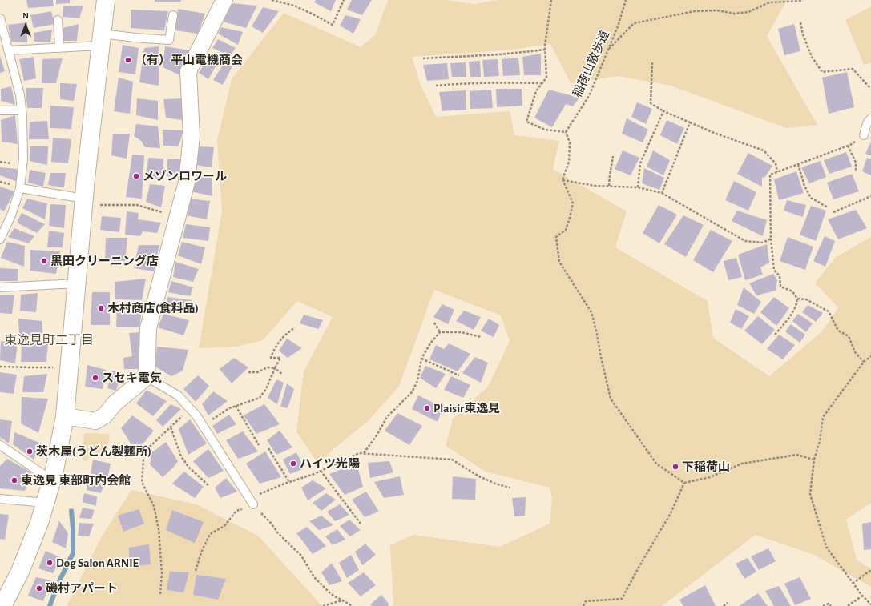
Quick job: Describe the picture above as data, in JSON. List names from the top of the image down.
{
  "streets": {
    "path": ["稲荷山散歩道"]
  },
  "districts": ["東逸見町二丁目"],
  "places": [
    "（有）平山電機商会",
    "メゾンロワール",
    "黒田クリーニング店",
    "木村商店(食料品)",
    "スセキ電気",
    "Plaisir東逸見",
    "茨木屋(うどん製麺所)",
    "ハイツ光陽",
    "下稲荷山",
    "東逸見 東部町内会館",
    "Dog Salon ARNIE",
    "磯村アパート"
  ],
  "north": "top"
}
